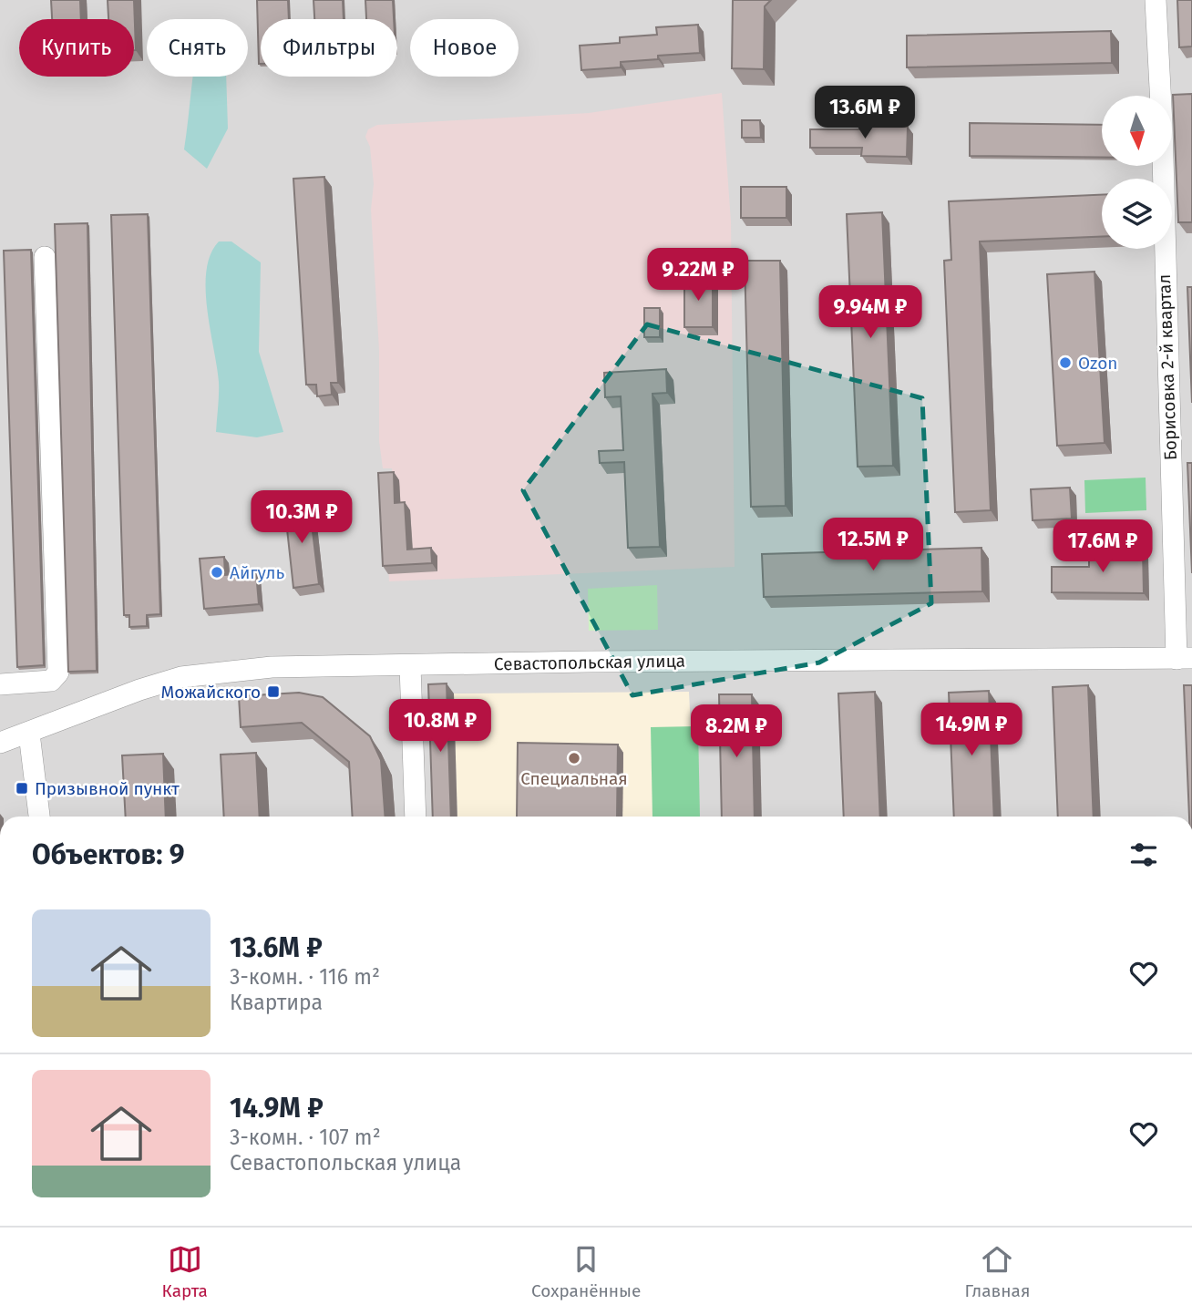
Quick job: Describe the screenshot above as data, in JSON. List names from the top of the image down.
{
  "streets": {
    "street": ["Борисовка 2-й квартал", "Севастопольская улица"]
  },
  "crossings": [
    ["Борисовка 2-й квартал", "Севастопольская улица"]
  ],
  "places": {
    "other": ["Ozon", "Айгуль", "Специальная"],
    "transit": ["Можайского", "Призывной пункт"]
  },
  "north": "bottom",
  "page": {
    "chip": [
      "Купить",
      "Снять",
      "Фильтры",
      "Новое"
    ],
    "price": [
      "13.6M ₽",
      "9.22M ₽",
      "9.94M ₽",
      "10.3M ₽",
      "12.5M ₽",
      "17.6M ₽",
      "10.8M ₽",
      "14.9M ₽",
      "8.2M ₽"
    ],
    "heading": "Объектов: 9",
    "list": [
      {
        "name": "13.6M ₽",
        "note": "3-комн. · 116 m² · Квартира"
      },
      {
        "name": "14.9M ₽",
        "note": "3-комн. · 107 m² · Севастопольская улица"
      }
    ],
    "tabs": ["Карта", "Сохранённые", "Главная"]
  }
}
